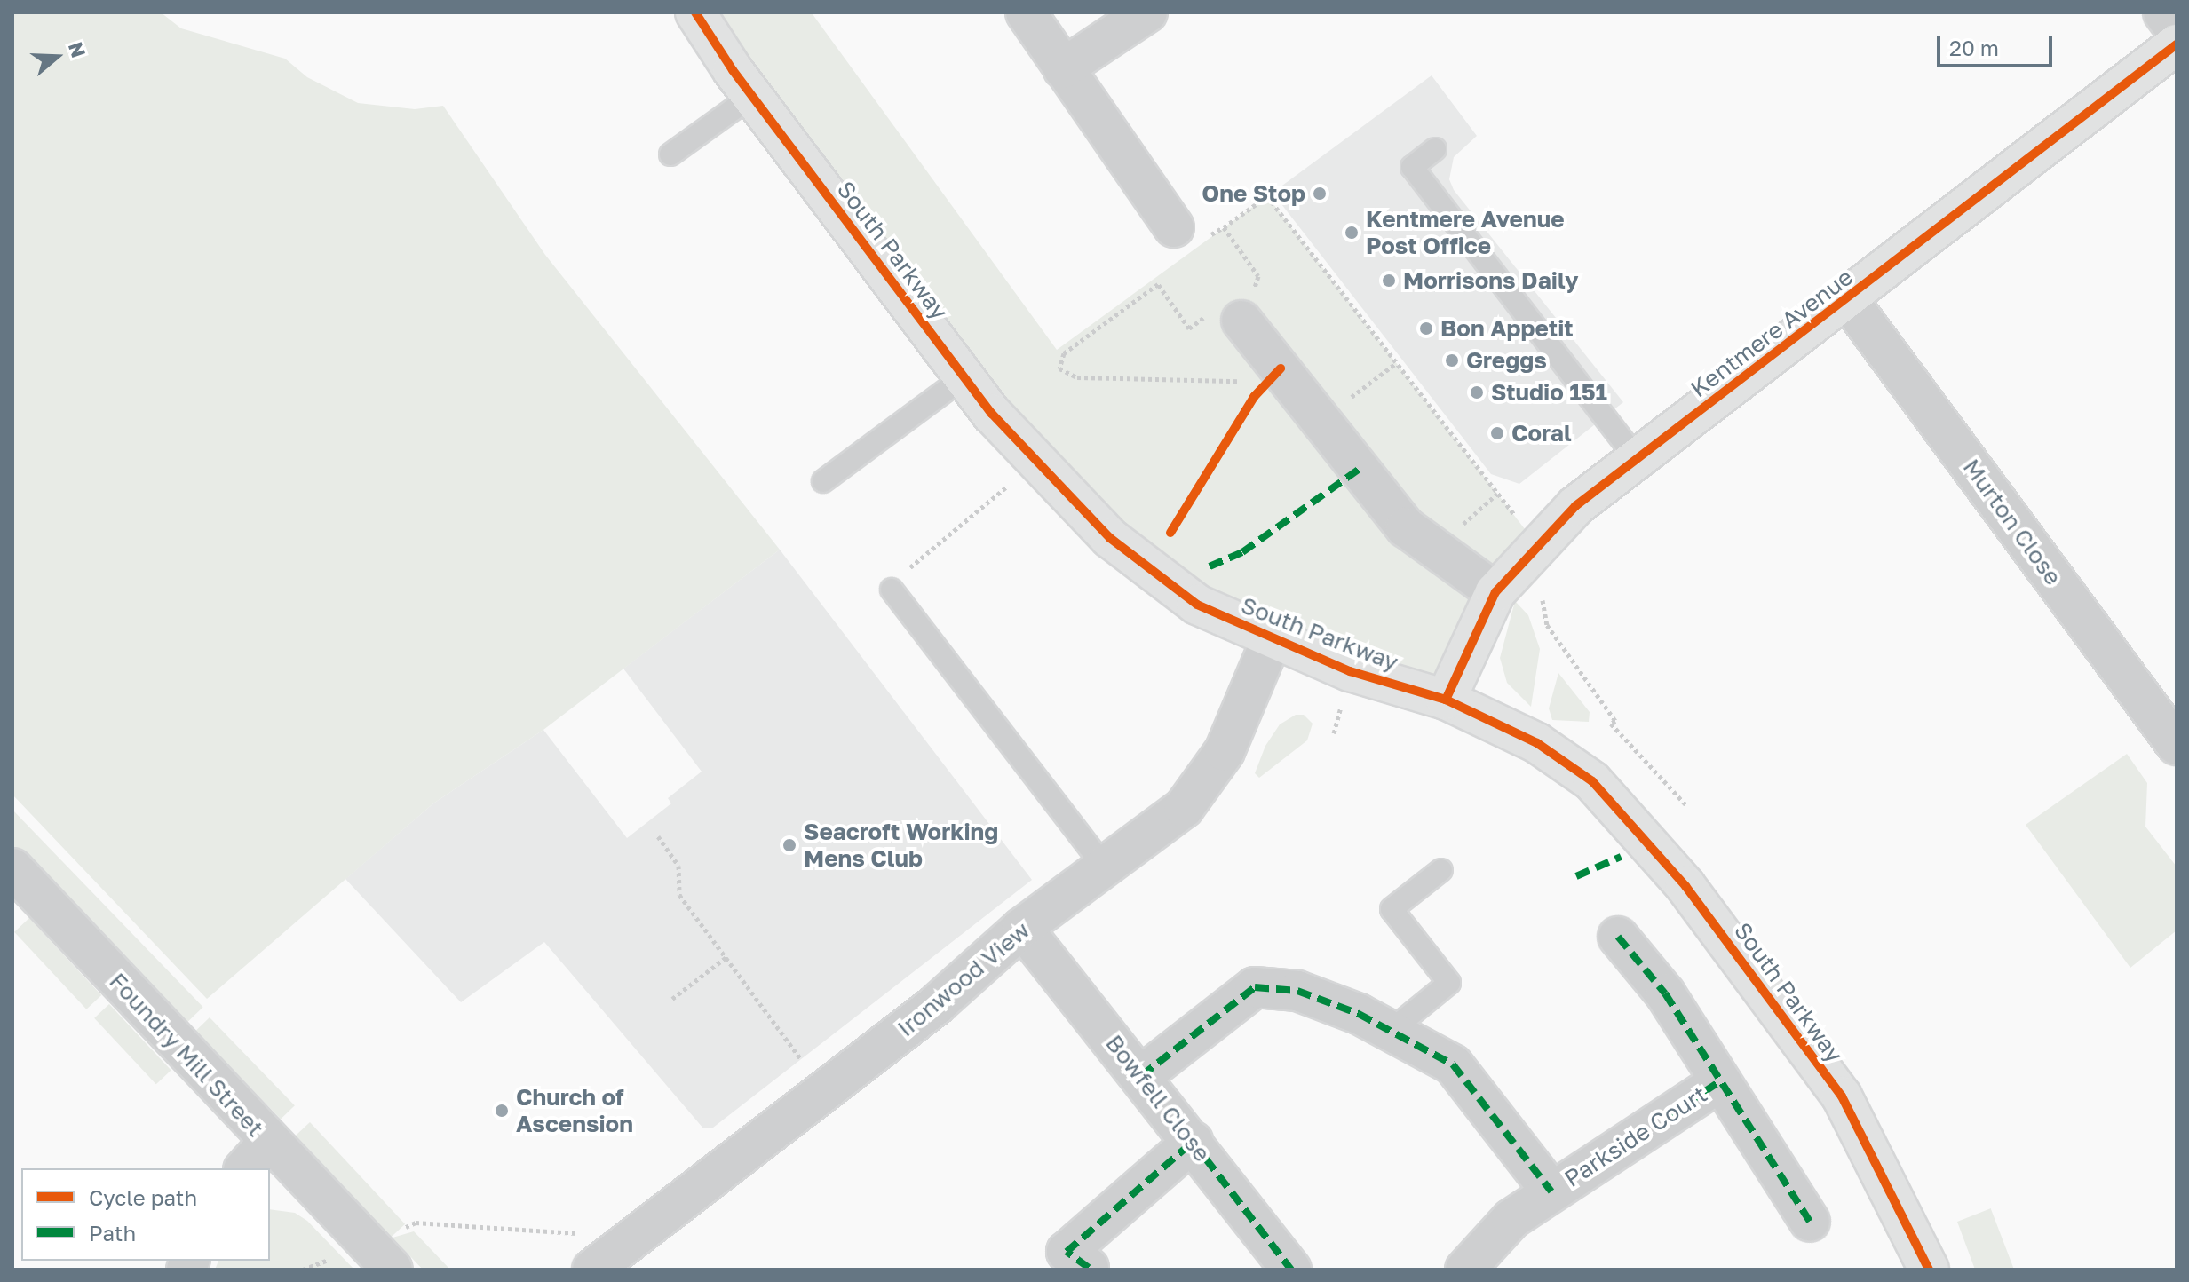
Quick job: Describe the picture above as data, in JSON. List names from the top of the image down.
{
  "streets": {
    "street": [
      "South Parkway",
      "Kentmere Avenue",
      "Murton Close",
      "Ironwood View",
      "Foundry Mill Street",
      "Bowfell Close",
      "Parkside Court"
    ]
  },
  "crossings": [
    ["South Parkway", "Kentmere Avenue"],
    ["South Parkway", "Ironwood View"],
    ["Kentmere Avenue", "Murton Close"],
    ["Ironwood View", "Bowfell Close"]
  ],
  "places": [
    "One Stop",
    "Kentmere Avenue Post Office",
    "Morrisons Daily",
    "Bon Appetit",
    "Greggs",
    "Studio 151",
    "Coral",
    "Seacroft Working Mens Club",
    "Church of Ascension"
  ],
  "legend": ["Cycle path", "Path"],
  "scale_bar": "20 m",
  "north": "right"
}
